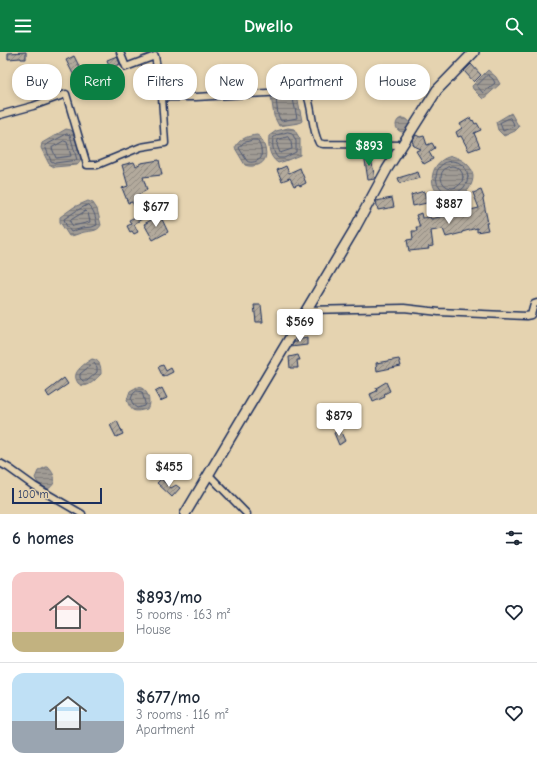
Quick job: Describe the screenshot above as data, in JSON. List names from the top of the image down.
{
  "scale_bar": "100 m",
  "page": {
    "header": "Dwello",
    "chip": [
      "Buy",
      "Rent",
      "Filters",
      "New",
      "Apartment",
      "House"
    ],
    "price": [
      "$893",
      "$887",
      "$677",
      "$569",
      "$879",
      "$455"
    ],
    "scale": "100 m",
    "heading": "6 homes",
    "list": [
      {
        "name": "$893/mo",
        "note": "5 rooms · 163 m² · House"
      },
      {
        "name": "$677/mo",
        "note": "3 rooms · 116 m² · Apartment"
      }
    ]
  }
}
